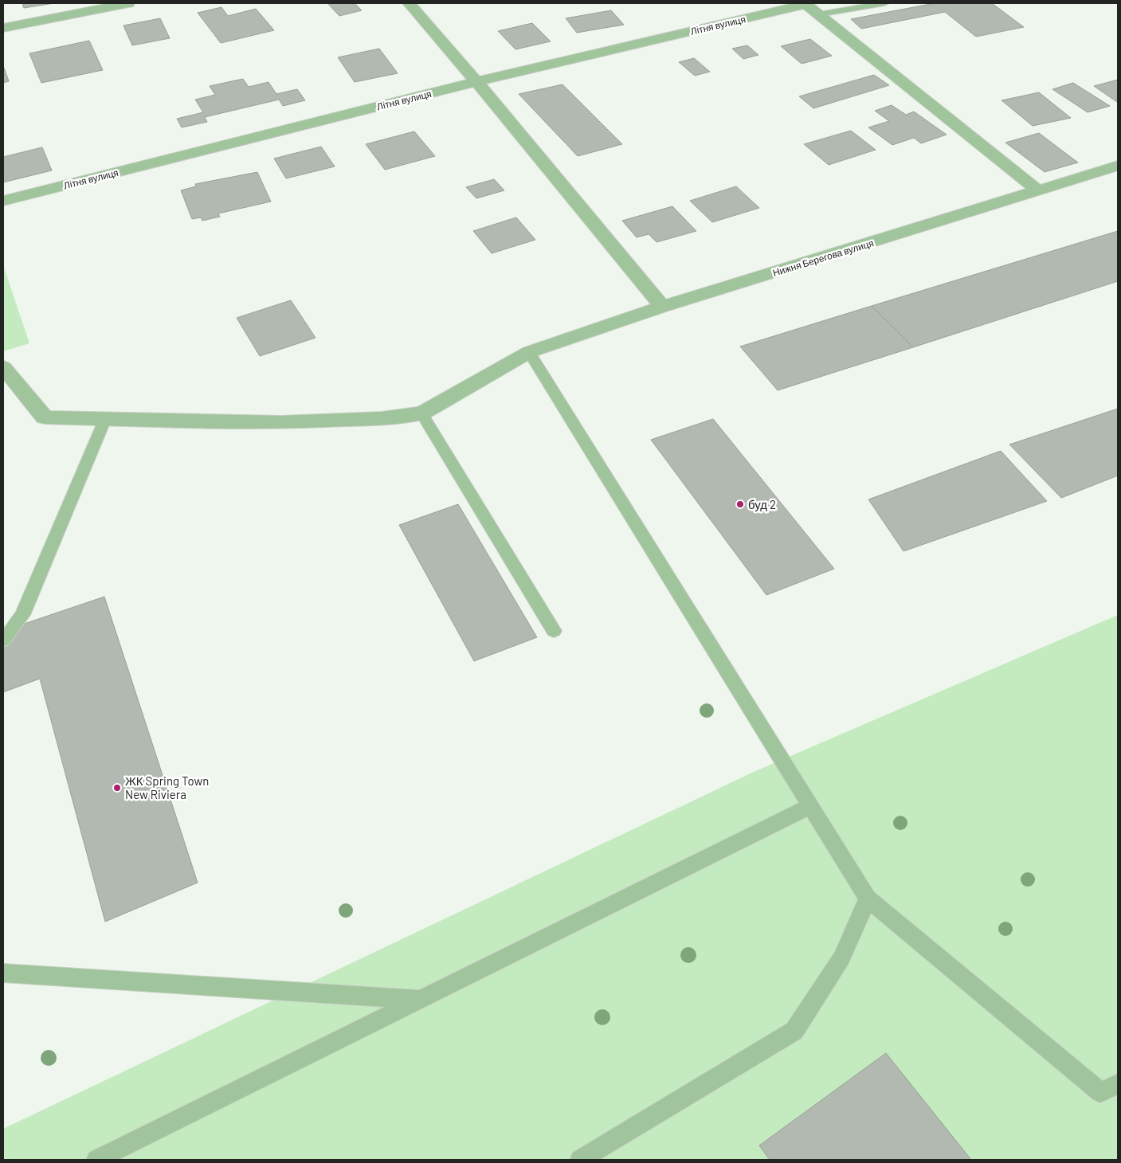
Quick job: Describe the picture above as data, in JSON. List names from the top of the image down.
{
  "streets": {
    "street": ["Літня вулиця", "Нижня Берегова вулиця"]
  },
  "places": ["буд 2", "ЖК Spring Town New Riviera"]
}
